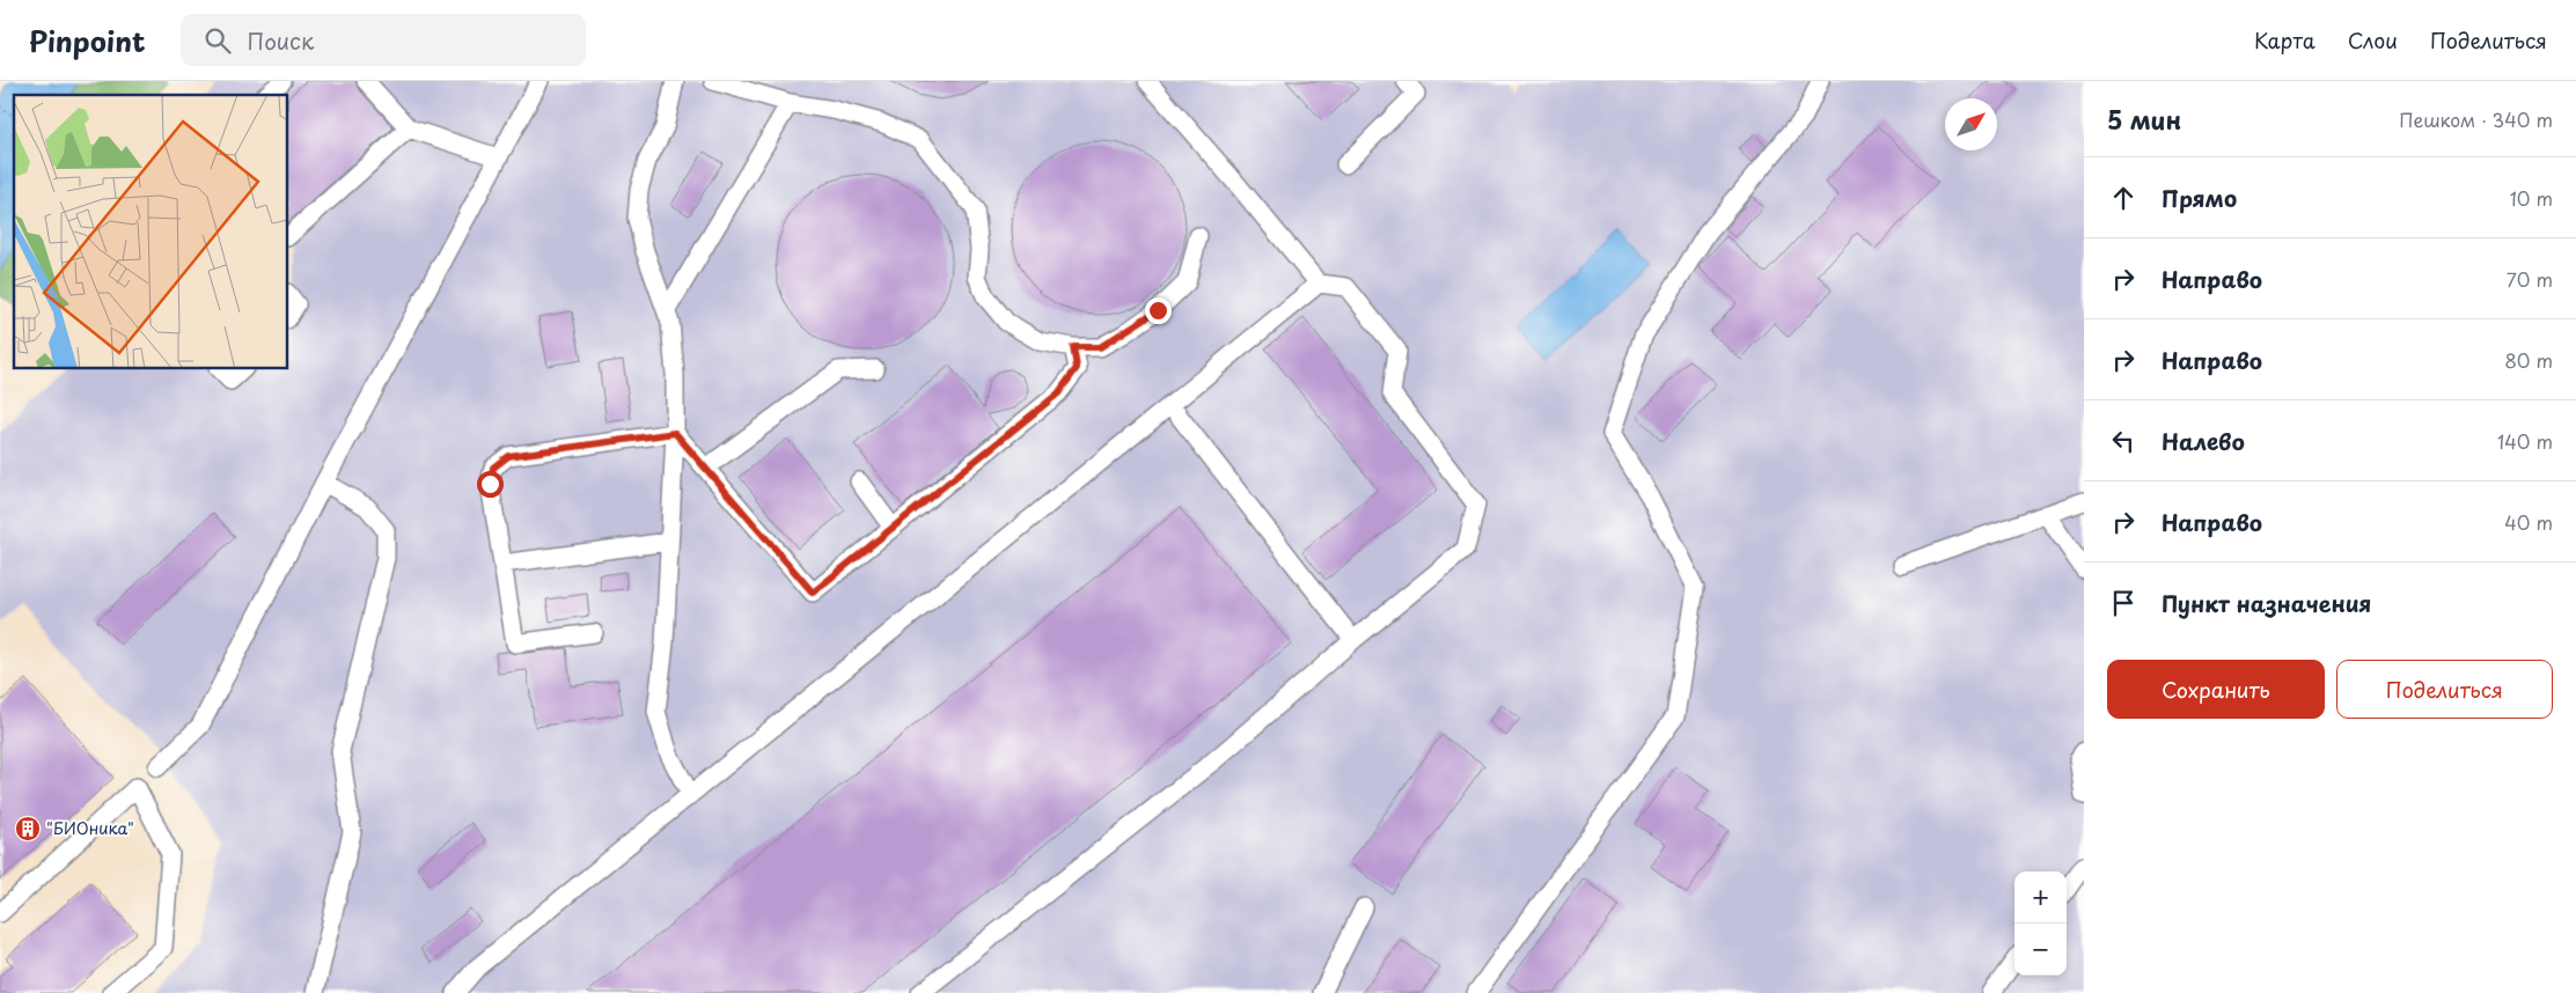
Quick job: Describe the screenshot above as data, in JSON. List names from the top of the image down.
{
  "places": {
    "building": ["\"БИОника\""]
  },
  "north": "top right",
  "page": {
    "header": "Pinpoint",
    "search": "Поиск",
    "nav": ["Карта", "Слои", "Поделиться"],
    "heading": ["5 мин", "Пешком · 340 m"],
    "list": [
      ["Прямо", "10 m"],
      ["Направо", "70 m"],
      ["Направо", "80 m"],
      ["Налево", "140 m"],
      ["Направо", "40 m"],
      "Пункт назначения"
    ],
    "buttons": ["Сохранить", "Поделиться"],
    "map_buttons": ["+", "−"]
  }
}
